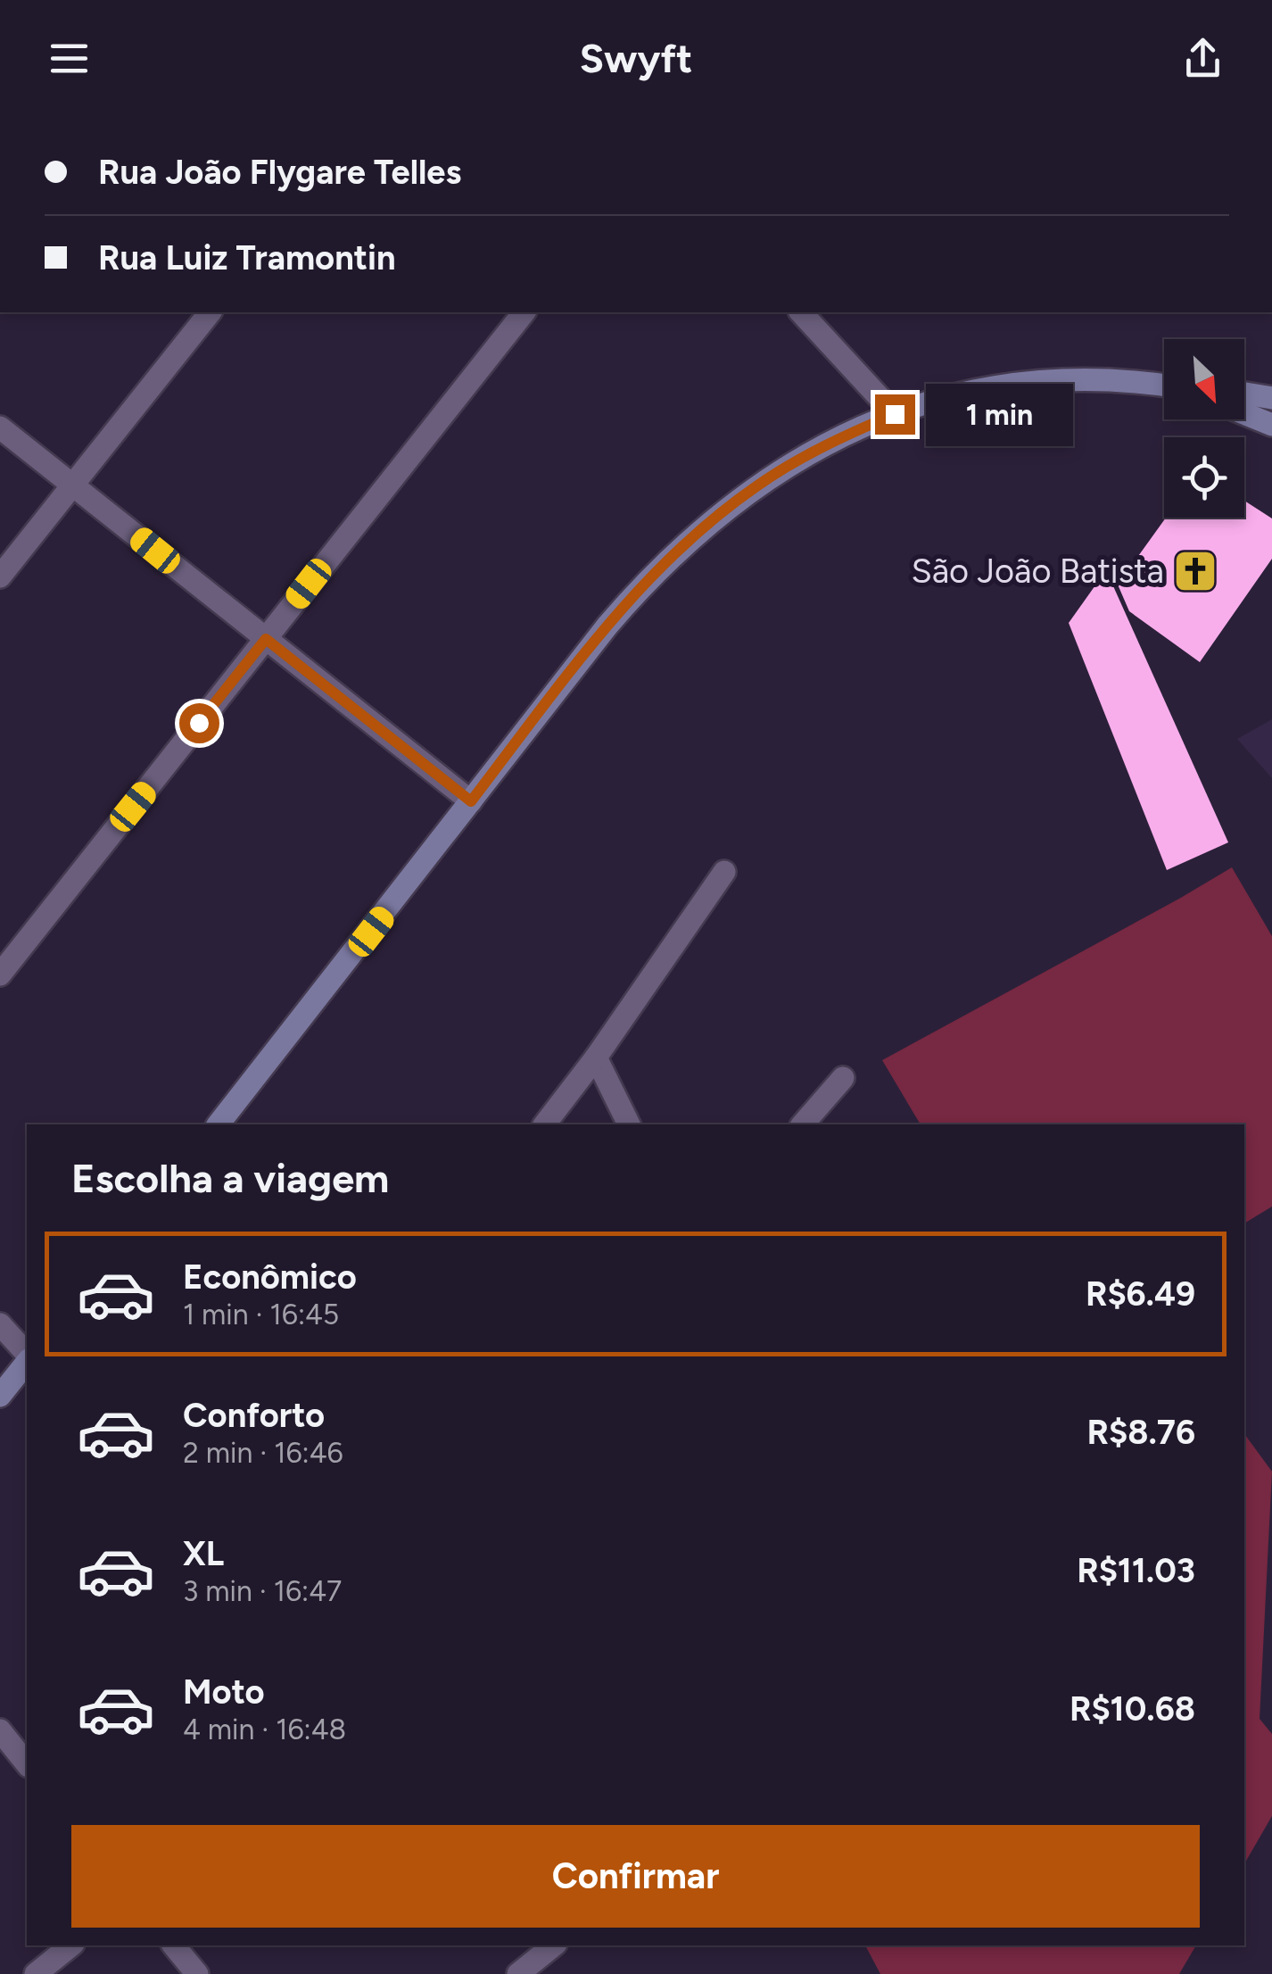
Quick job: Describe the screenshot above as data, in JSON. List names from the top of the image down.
{
  "places": {
    "church": ["São João Batista"]
  },
  "north": "bottom right",
  "page": {
    "header": "Swyft",
    "banner": ["Rua João Flygare Telles", "Rua Luiz Tramontin"],
    "bubble": "1 min",
    "heading": "Escolha a viagem",
    "list": [
      {
        "name": "Econômico",
        "note": "1 min · 16:45",
        "value": "R$6.49"
      },
      {
        "name": "Conforto",
        "note": "2 min · 16:46",
        "value": "R$8.76"
      },
      {
        "name": "XL",
        "note": "3 min · 16:47",
        "value": "R$11.03"
      },
      {
        "name": "Moto",
        "note": "4 min · 16:48",
        "value": "R$10.68"
      }
    ],
    "buttons": "Confirmar"
  }
}
